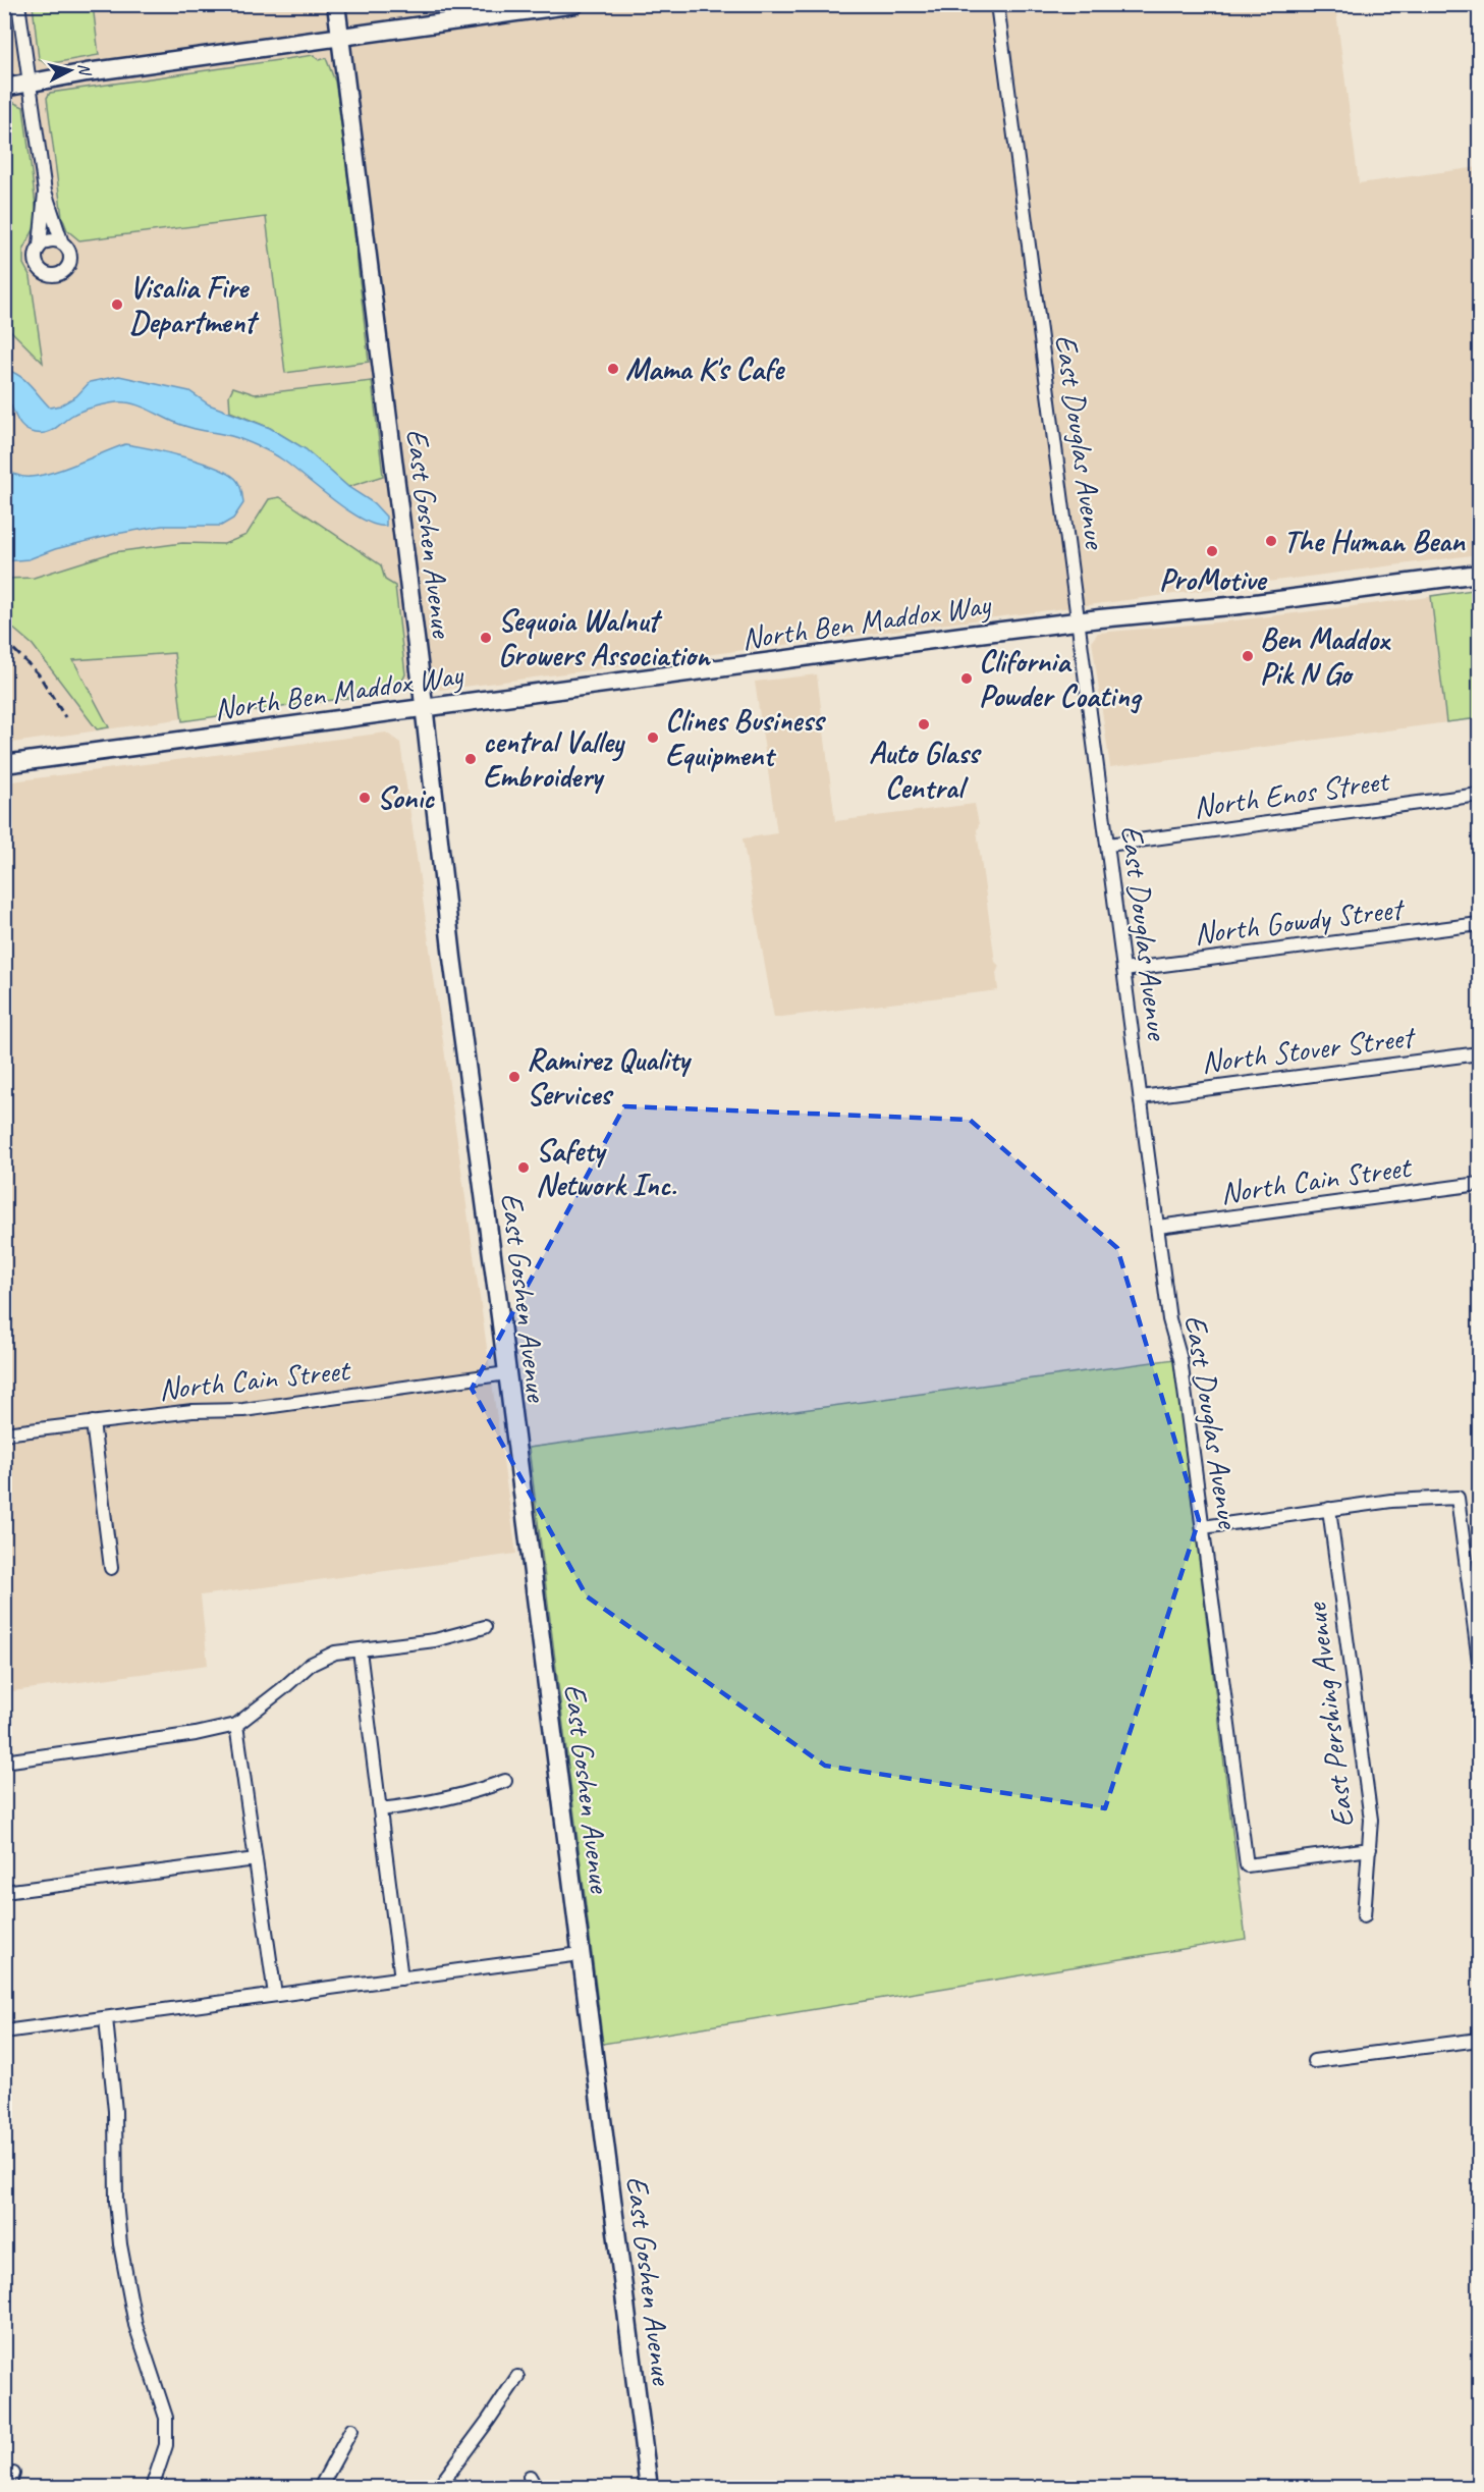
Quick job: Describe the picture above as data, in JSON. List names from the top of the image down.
{
  "streets": {
    "street": [
      "East Douglas Avenue",
      "East Goshen Avenue",
      "North Ben Maddox Way",
      "North Enos Street",
      "North Gowdy Street",
      "North Stover Street",
      "North Cain Street",
      "East Pershing Avenue"
    ]
  },
  "crossings": [
    ["East Douglas Avenue", "North Ben Maddox Way"],
    ["East Douglas Avenue", "North Enos Street"],
    ["East Douglas Avenue", "North Gowdy Street"],
    ["East Douglas Avenue", "North Stover Street"],
    ["East Douglas Avenue", "North Cain Street"],
    ["East Douglas Avenue", "East Pershing Avenue"],
    ["East Goshen Avenue", "North Ben Maddox Way"],
    ["East Goshen Avenue", "North Cain Street"]
  ],
  "places": [
    "Visalia Fire Department",
    "Mama K's Cafe",
    "The Human Bean",
    "ProMotive",
    "Sequoia Walnut Growers Association",
    "Ben Maddox Pik N Go",
    "Clifornia Powder Coating",
    "Auto Glass Central",
    "Clines Business Equipment",
    "central Valley Embroidery",
    "Sonic",
    "Ramirez Quality Services",
    "Safety Network Inc."
  ],
  "north": "right"
}
